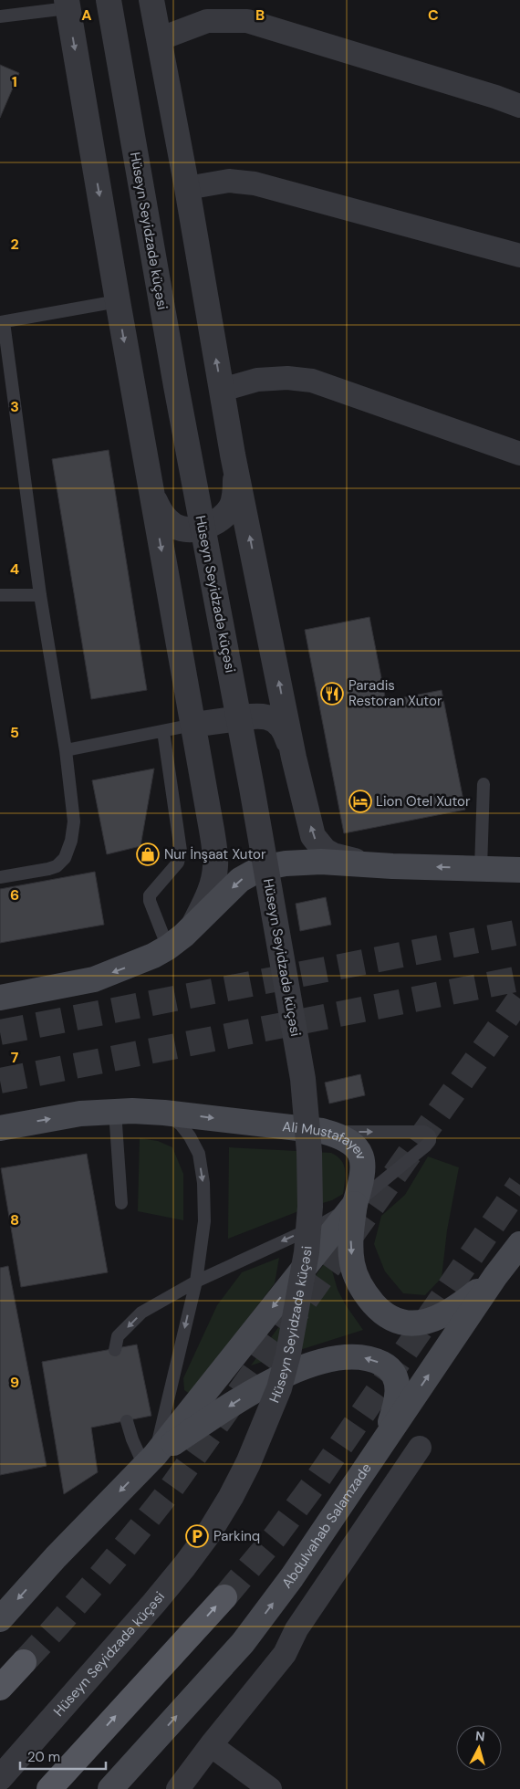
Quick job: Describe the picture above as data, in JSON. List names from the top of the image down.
{
  "streets": {
    "main road": ["Ali Mustafayev", "Abdulvahab Salamzade"],
    "street": ["Hüseyn Seyidzadə küçəsi"]
  },
  "places": {
    "restaurant": ["Paradis Restoran Xutor"],
    "hotel": ["Lion Otel Xutor"],
    "shop": ["Nur İnşaat Xutor"],
    "parking": ["Parkinq"]
  },
  "scale_bar": "20 m",
  "north": "top",
  "grid": {
    "columns": ["A", "B", "C"],
    "rows": [
      "1",
      "2",
      "3",
      "4",
      "5",
      "6",
      "7",
      "8",
      "9"
    ]
  }
}
